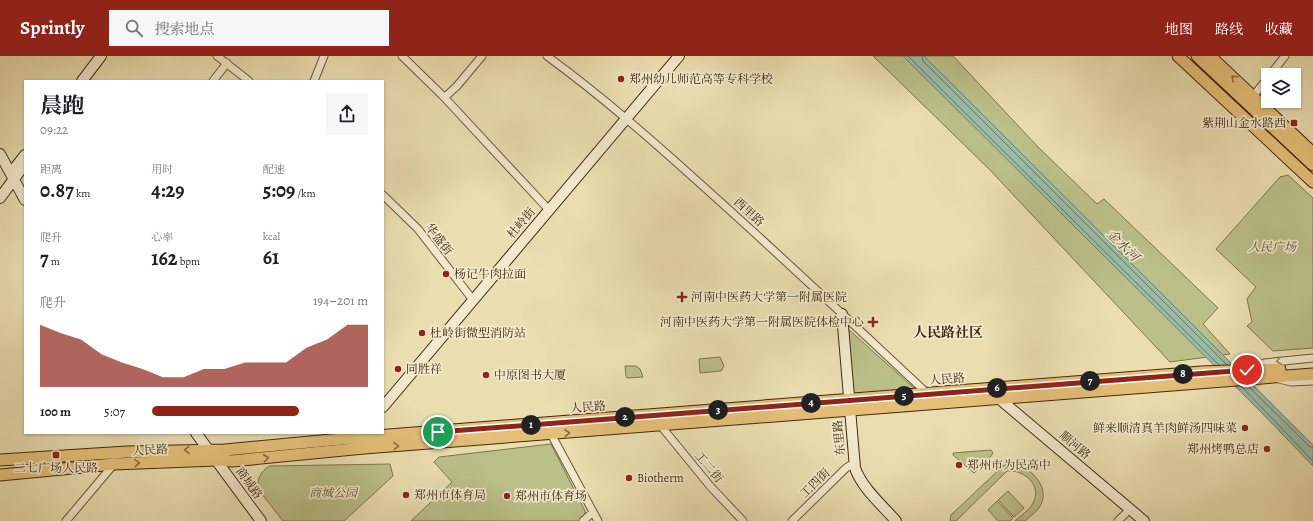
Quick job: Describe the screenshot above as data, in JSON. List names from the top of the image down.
{
  "streets": {
    "main road": ["人民路"],
    "street": [
      "西里路",
      "杜岭街",
      "华盛街",
      "东里路",
      "顺河路",
      "工二街",
      "商城路",
      "工四街"
    ]
  },
  "crossings": [
    ["西里路", "杜岭街"],
    ["西里路", "人民路"],
    ["西里路", "东里路"],
    ["杜岭街", "华盛街"],
    ["人民路", "东里路"],
    ["人民路", "顺河路"],
    ["人民路", "工二街"],
    ["人民路", "商城路"],
    ["东里路", "工四街"]
  ],
  "districts": ["人民路社区"],
  "water": ["金水河"],
  "parks": ["人民广场", "商城公园"],
  "places": {
    "other": [
      "郑州幼儿师范高等专科学校",
      "杨记牛肉拉面",
      "杜岭街微型消防站",
      "同胜祥",
      "中原图书大厦",
      "鲜来顺清真羊肉鲜汤四味菜",
      "郑州烤鸭总店",
      "郑州市为民高中",
      "Biotherm",
      "郑州市体育局",
      "郑州市体育场"
    ],
    "transit": ["紫荆山金水路西", "二七广场人民路"],
    "health": ["河南中医药大学第一附属医院", "河南中医药大学第一附属医院体检中心"]
  },
  "page": {
    "header": "Sprintly",
    "search": "搜索地点",
    "nav": ["地图", "路线", "收藏"],
    "heading": ["晨跑", "09:22"],
    "stats": [
      ["距离", "0.87 km"],
      ["用时", "4:29"],
      ["配速", "5:09 /km"],
      ["爬升", "7 m"],
      ["心率", "162 bpm"],
      ["kcal", "61"]
    ],
    "chart": ["爬升", "194–201 m"],
    "pins": [
      "8",
      "7",
      "6",
      "5",
      "4",
      "3",
      "2",
      "1"
    ],
    "list": [
      {
        "name": "100 m",
        "note": "5:07"
      }
    ]
  }
}
